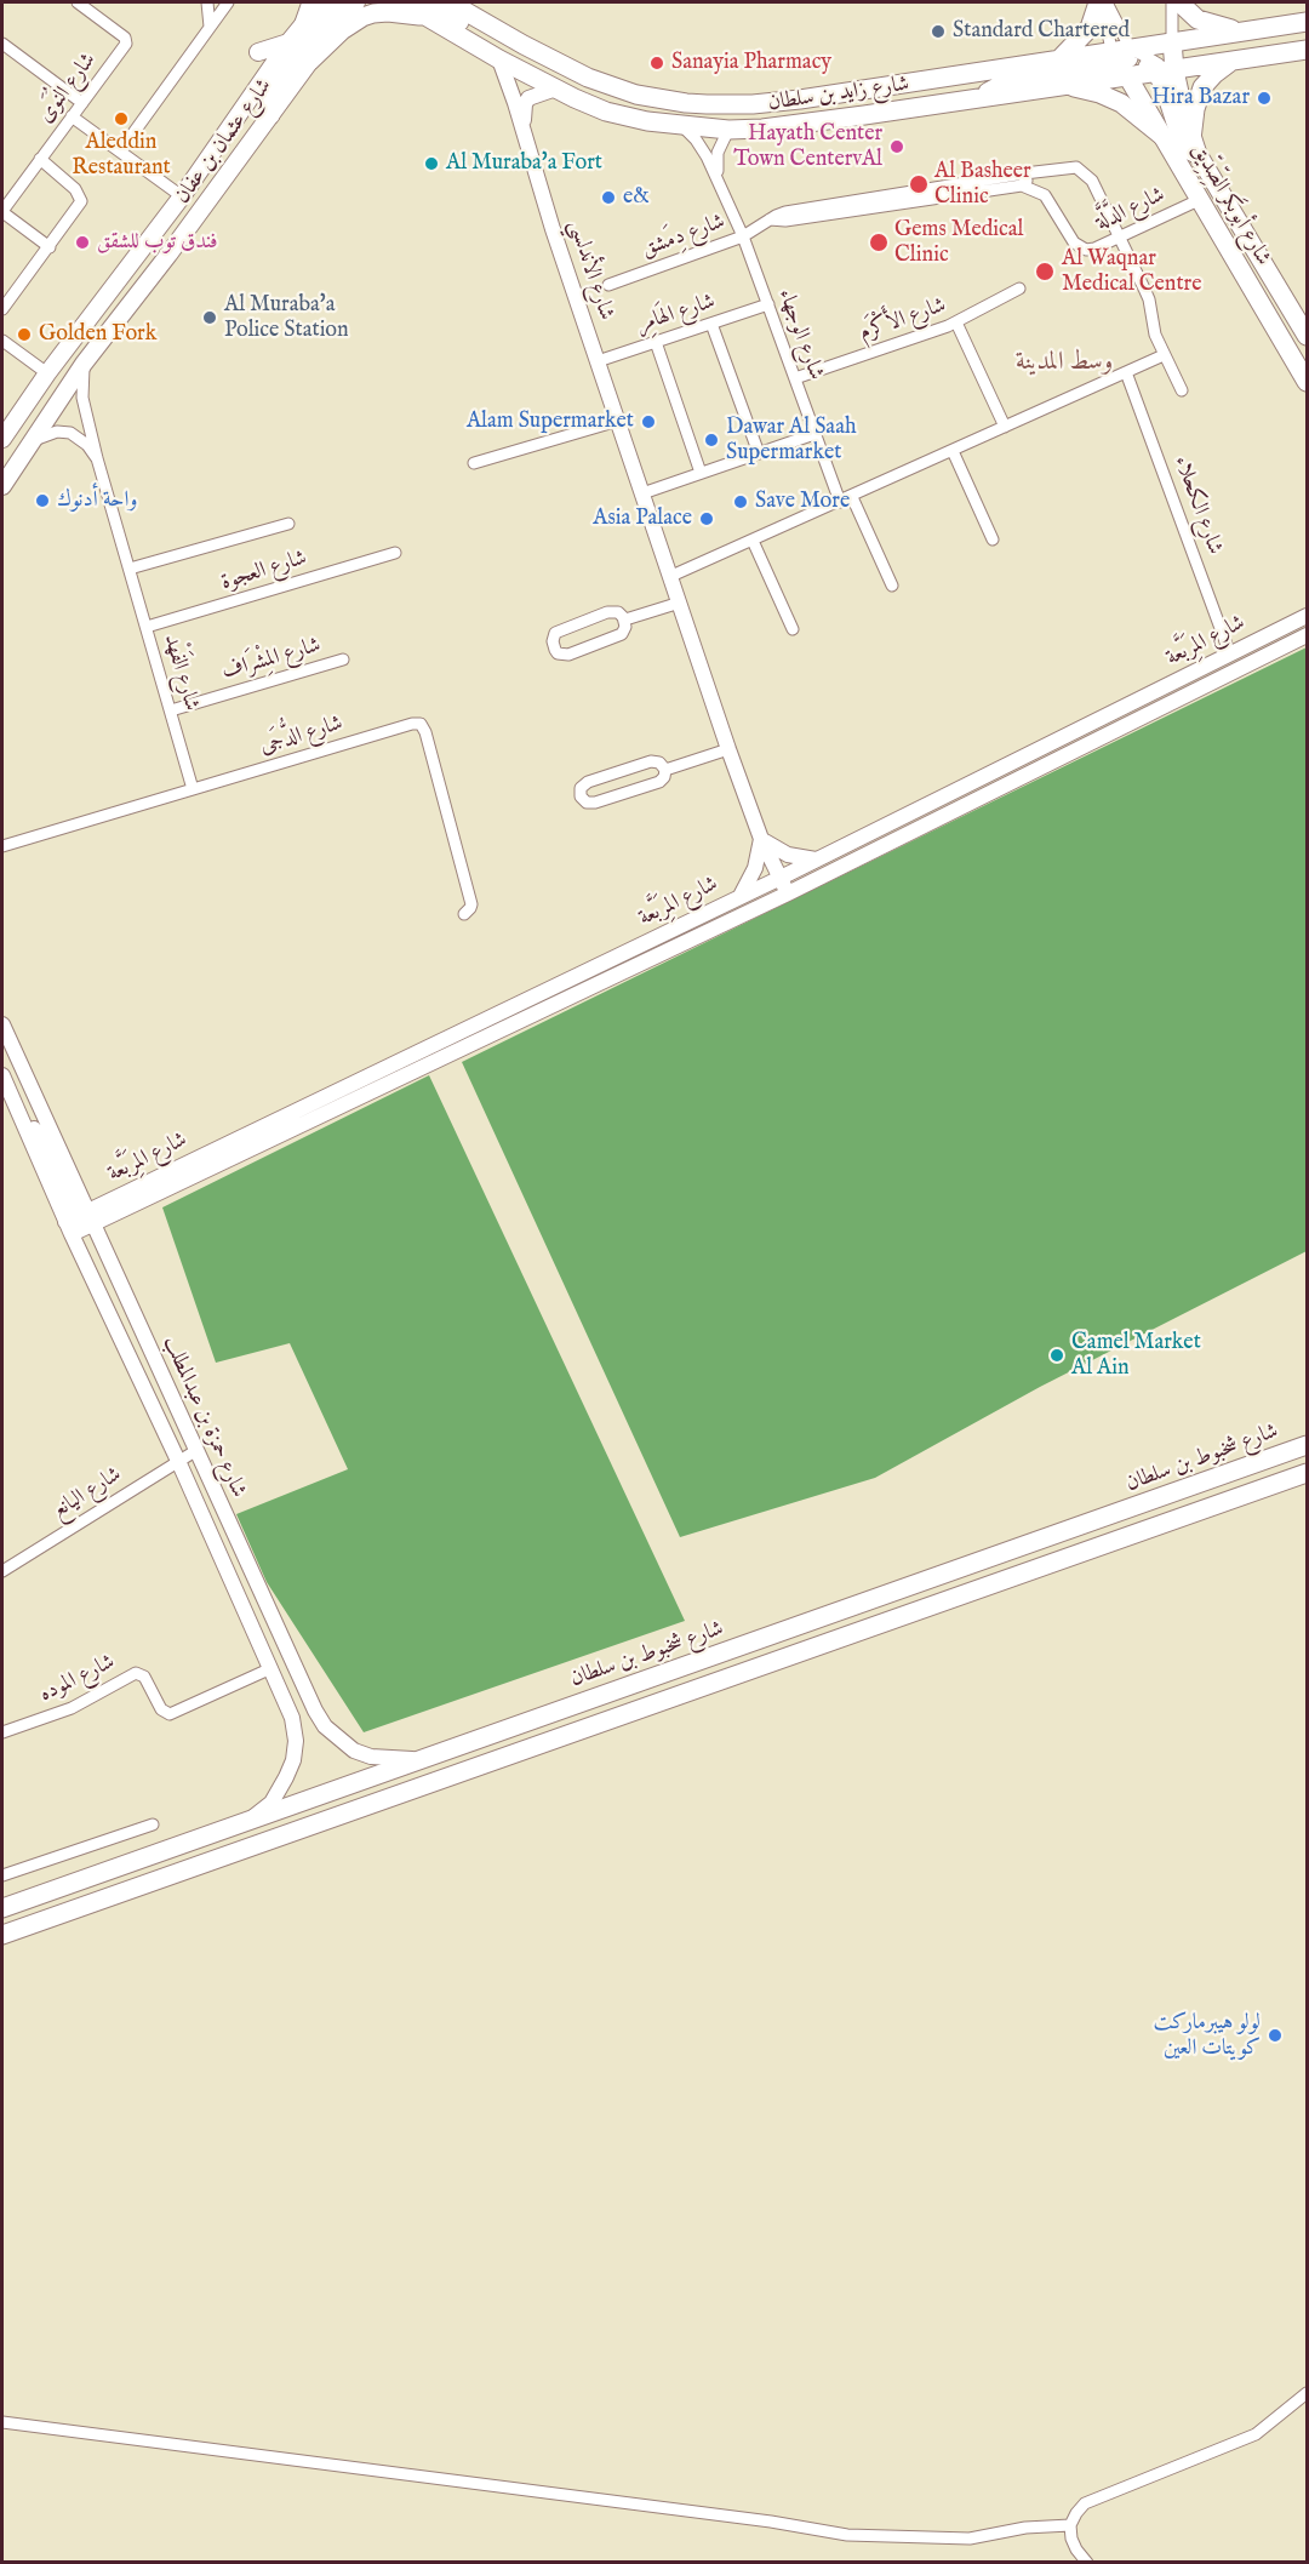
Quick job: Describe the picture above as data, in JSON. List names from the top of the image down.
{
  "streets": {
    "main road": [
      "شارع زايد بن سلطان",
      "شارع عثمان بن عفان",
      "شارع أبوبَكر الصِّدِّيق",
      "شارع شخبوط بن سلطان"
    ],
    "street": [
      "شارع النُوَى",
      "شارع الدَّلَّة",
      "شارع دِمَشق",
      "شارع الأندلسي",
      "شارع الهَامِر",
      "شارع الأَكْرَم",
      "شارع الوجهاء",
      "شارع الكحلاء",
      "شارع العجوة",
      "شارع المِرَبَّعة",
      "شارع المِشْرَاف",
      "شارع الفَهْد",
      "شارع الدُّجَى",
      "شارع حمزة بن عبدالمطلب",
      "شارع اليانع",
      "شارع الموده"
    ]
  },
  "crossings": [
    ["شارع زايد بن سلطان", "شارع أبوبَكر الصِّدِّيق"],
    ["شارع زايد بن سلطان", "شارع الأندلسي"],
    ["شارع زايد بن سلطان", "شارع الوجهاء"],
    ["شارع عثمان بن عفان", "شارع الفَهْد"],
    ["شارع أبوبَكر الصِّدِّيق", "شارع الدَّلَّة"],
    ["شارع الدَّلَّة", "شارع دِمَشق"],
    ["شارع دِمَشق", "شارع الوجهاء"],
    ["شارع الأندلسي", "شارع الهَامِر"],
    ["شارع الأندلسي", "شارع المِرَبَّعة"],
    ["شارع الهَامِر", "شارع الوجهاء"],
    ["شارع الأَكْرَم", "شارع الوجهاء"],
    ["شارع الكحلاء", "شارع المِرَبَّعة"],
    ["شارع العجوة", "شارع الفَهْد"],
    ["شارع المِرَبَّعة", "شارع حمزة بن عبدالمطلب"],
    ["شارع المِشْرَاف", "شارع الفَهْد"],
    ["شارع الفَهْد", "شارع الدُّجَى"],
    ["شارع حمزة بن عبدالمطلب", "شارع شخبوط بن سلطان"],
    ["شارع حمزة بن عبدالمطلب", "شارع اليانع"],
    ["شارع حمزة بن عبدالمطلب", "شارع الموده"]
  ],
  "districts": ["وسط المدينة"],
  "places": [
    "Standard Chartered",
    "Sanayia Pharmacy",
    "Hira Bazar",
    "Aleddin Restaurant",
    "Hayath Center Town CentervAl",
    "Al Muraba'a Fort",
    "Al Basheer Clinic",
    "e&",
    "فندق توب للشقق",
    "Gems Medical Clinic",
    "Al Waqnar Medical Centre",
    "Al Muraba'a Police Station",
    "Golden Fork",
    "Alam Supermarket",
    "Dawar Al Saah Supermarket",
    "واحة أدنوك",
    "Save More",
    "Asia Palace",
    "Camel Market Al Ain",
    "لولو هيبرماركت كويتات العين"
  ]
}
